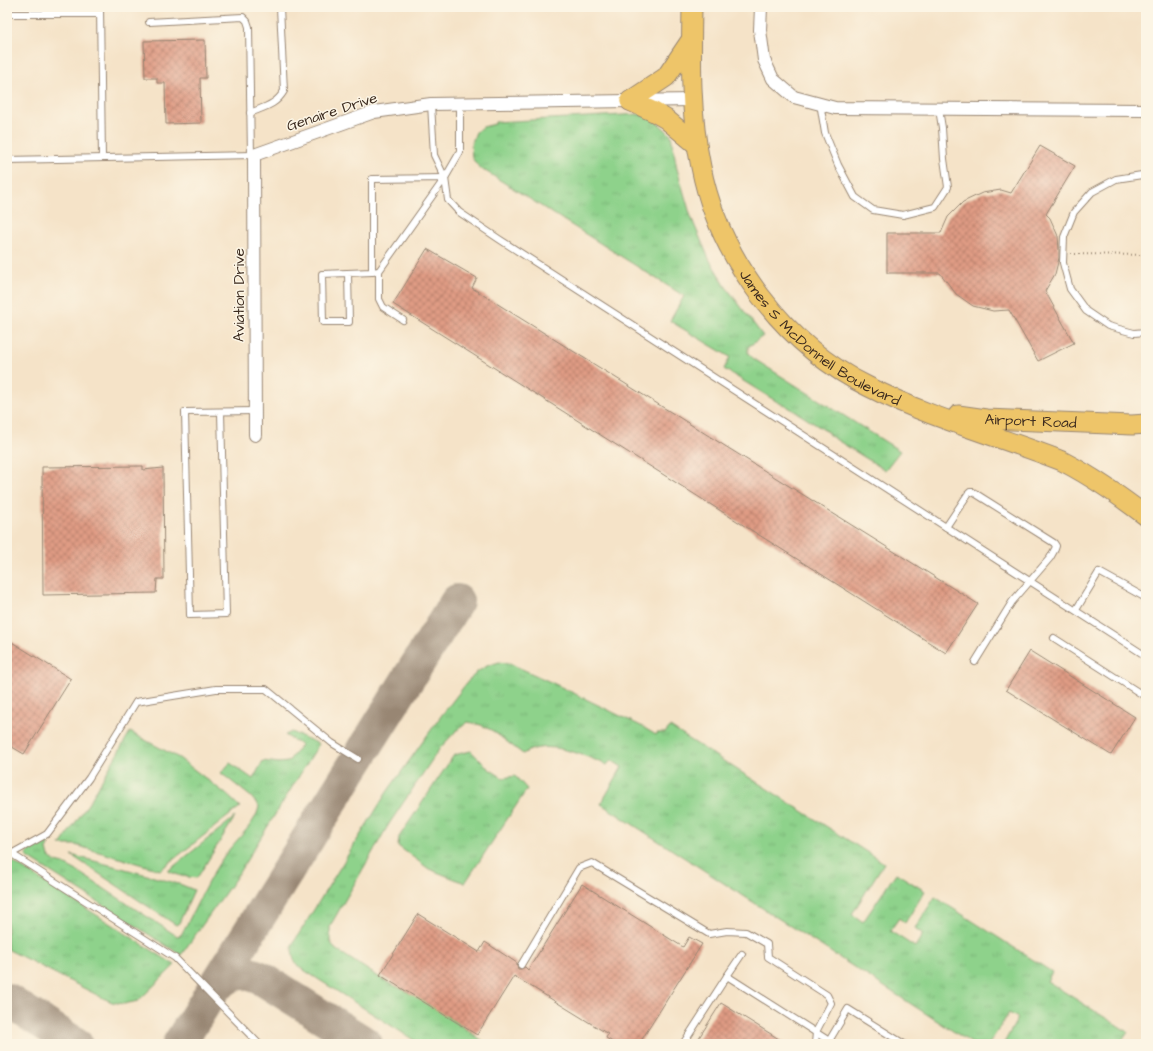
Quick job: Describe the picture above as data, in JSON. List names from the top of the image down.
{
  "streets": {
    "main road": ["James S McDonnell Boulevard", "Airport Road"],
    "street": ["Genaire Drive", "Aviation Drive"]
  },
  "crossings": [
    ["Genaire Drive", "Aviation Drive"],
    ["Genaire Drive", "James S McDonnell Boulevard"],
    ["James S McDonnell Boulevard", "Airport Road"]
  ]
}
